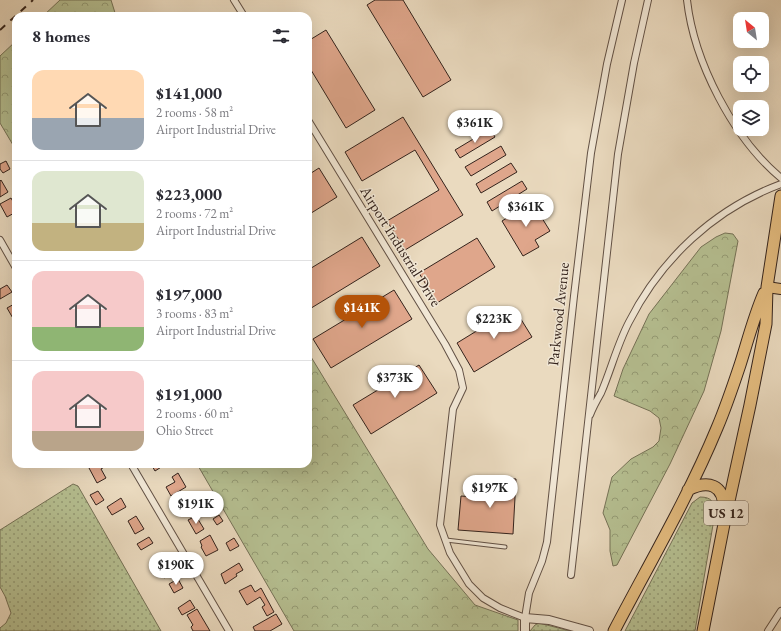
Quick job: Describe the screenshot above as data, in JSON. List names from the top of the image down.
{
  "streets": {
    "highway": ["US 12"],
    "street": ["Airport Industrial Drive", "Parkwood Avenue"]
  },
  "crossings": [
    ["Airport Industrial Drive", "Parkwood Avenue"]
  ],
  "north": "top left",
  "page": {
    "heading": "8 homes",
    "list": [
      {
        "name": "$141,000",
        "note": "2 rooms · 58 m² · Airport Industrial Drive"
      },
      {
        "name": "$223,000",
        "note": "2 rooms · 72 m² · Airport Industrial Drive"
      },
      {
        "name": "$197,000",
        "note": "3 rooms · 83 m² · Airport Industrial Drive"
      },
      {
        "name": "$191,000",
        "note": "2 rooms · 60 m² · Ohio Street"
      }
    ],
    "price": [
      "$361K",
      "$361K",
      "$141K",
      "$223K",
      "$373K",
      "$197K",
      "$191K",
      "$190K"
    ]
  }
}
